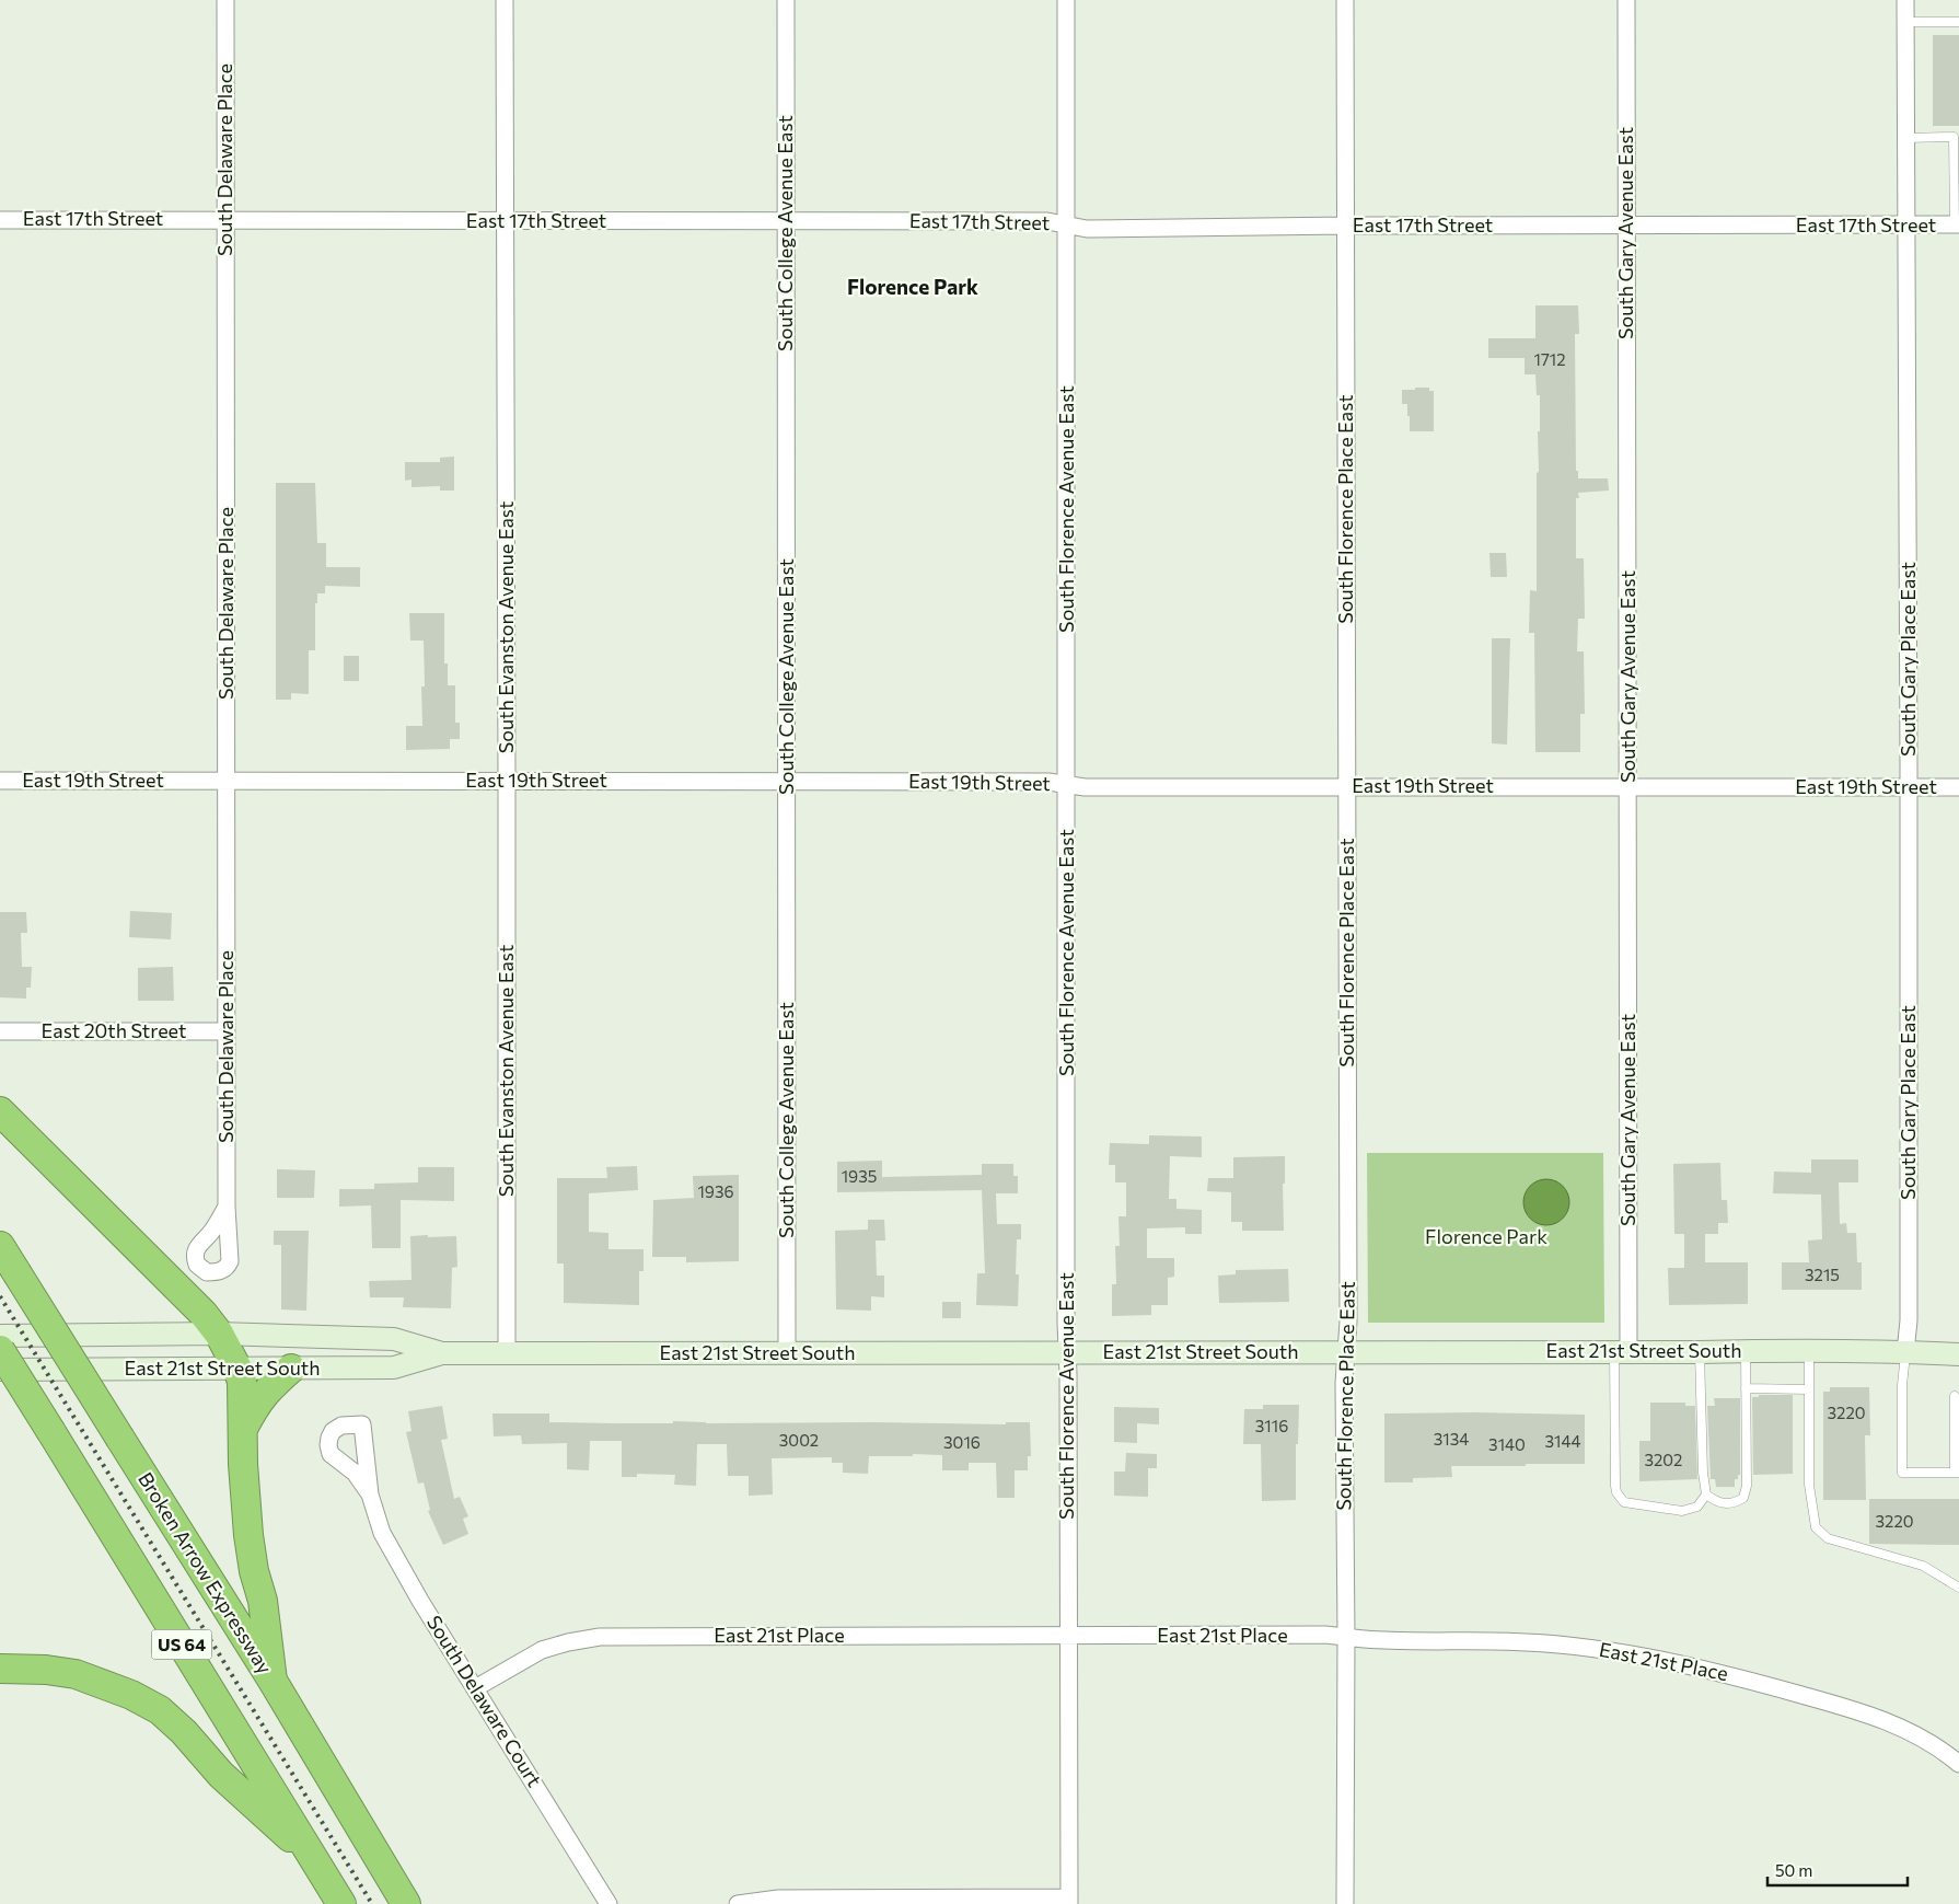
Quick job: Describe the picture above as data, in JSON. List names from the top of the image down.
{
  "streets": {
    "highway": ["Broken Arrow Expressway", "US 64"],
    "main road": ["East 21st Street South"],
    "street": [
      "South Delaware Place",
      "East 17th Street",
      "South College Avenue East",
      "South Gary Avenue East",
      "South Florence Avenue East",
      "South Florence Place East",
      "South Evanston Avenue East",
      "South Gary Place East",
      "East 19th Street",
      "East 20th Street",
      "East 21st Place",
      "South Delaware Court"
    ]
  },
  "crossings": [
    ["South Delaware Place", "East 17th Street"],
    ["South Delaware Place", "East 19th Street"],
    ["South Delaware Place", "East 20th Street"],
    ["East 17th Street", "South College Avenue East"],
    ["East 17th Street", "South Gary Avenue East"],
    ["East 17th Street", "South Florence Avenue East"],
    ["East 17th Street", "South Florence Place East"],
    ["East 17th Street", "South Evanston Avenue East"],
    ["East 17th Street", "South Gary Place East"],
    ["South College Avenue East", "East 19th Street"],
    ["South College Avenue East", "East 21st Street South"],
    ["South Gary Avenue East", "East 19th Street"],
    ["South Gary Avenue East", "East 21st Street South"],
    ["South Florence Avenue East", "East 19th Street"],
    ["South Florence Avenue East", "East 21st Street South"],
    ["South Florence Avenue East", "East 21st Place"],
    ["South Florence Place East", "East 19th Street"],
    ["South Florence Place East", "East 21st Street South"],
    ["South Florence Place East", "East 21st Place"],
    ["South Evanston Avenue East", "East 19th Street"],
    ["South Evanston Avenue East", "East 21st Street South"],
    ["South Gary Place East", "East 19th Street"],
    ["South Gary Place East", "East 21st Street South"],
    ["East 21st Place", "South Delaware Court"]
  ],
  "districts": ["Florence Park"],
  "parks": ["Florence Park"],
  "house_numbers": [
    "1712",
    "1935",
    "1936",
    "3215",
    "3220",
    "3116",
    "3134",
    "3002",
    "3144",
    "3016",
    "3140",
    "3202",
    "3220"
  ],
  "scale_bar": "50 m"
}
